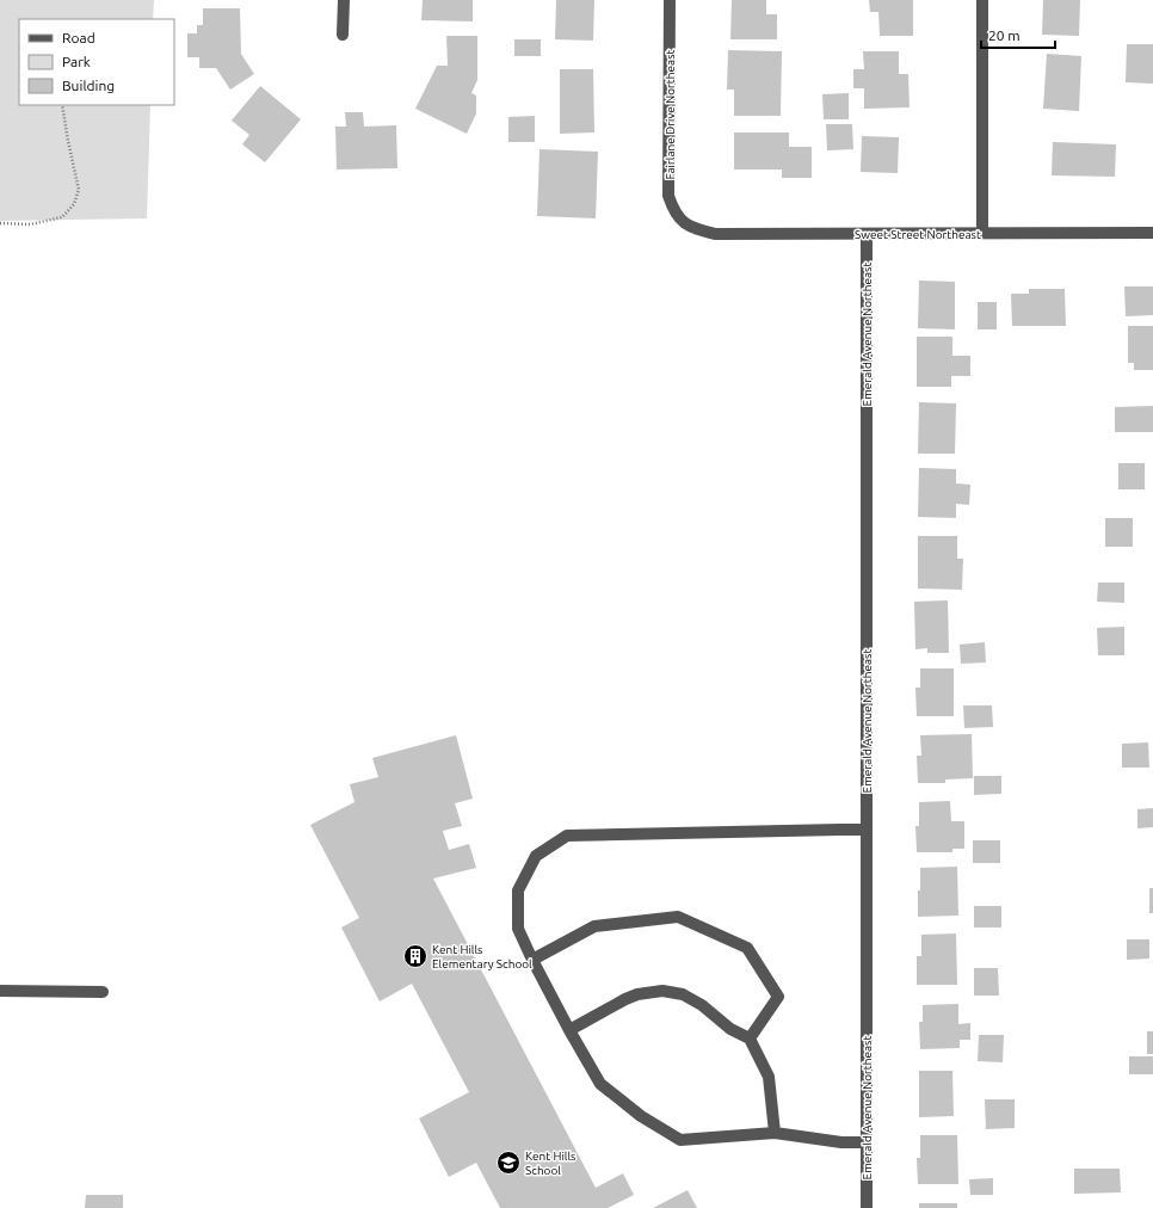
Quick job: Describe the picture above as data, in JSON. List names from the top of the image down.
{
  "streets": {
    "street": ["Fairlane Drive Northeast", "Sweet Street Northeast", "Emerald Avenue Northeast"]
  },
  "crossings": [
    ["Fairlane Drive Northeast", "Sweet Street Northeast"],
    ["Sweet Street Northeast", "Emerald Avenue Northeast"]
  ],
  "places": {
    "building": ["Kent Hills Elementary School"],
    "school or university": ["Kent Hills School"]
  },
  "legend": ["Road", "Park", "Building"],
  "scale_bar": "20 m"
}
